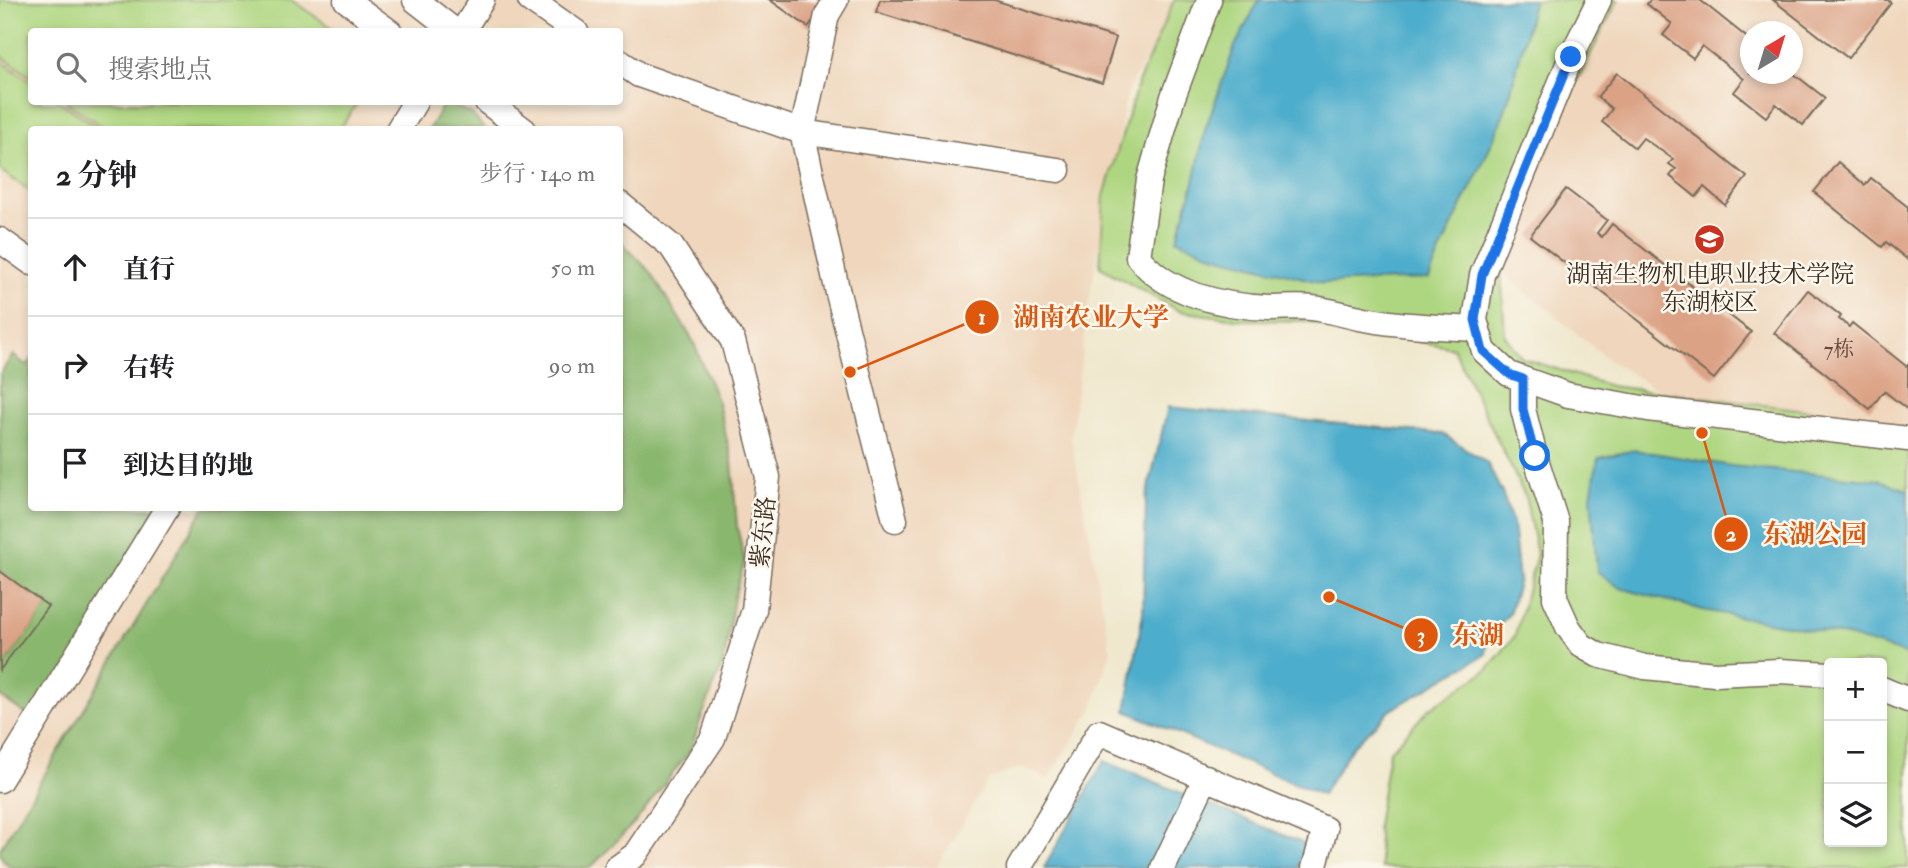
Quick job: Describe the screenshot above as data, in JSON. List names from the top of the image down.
{
  "streets": {
    "street": ["紫东路"]
  },
  "places": {
    "school or university": ["湖南生物机电职业技术学院 东湖校区"],
    "other": ["湖南农业大学", "东湖公园", "东湖"]
  },
  "house_numbers": ["7栋"],
  "north": "top right",
  "page": {
    "search": "搜索地点",
    "heading": ["2 分钟", "步行 · 140 m"],
    "list": [
      ["直行", "50 m"],
      ["右转", "90 m"],
      "到达目的地"
    ],
    "map_buttons": ["+", "−"]
  }
}
